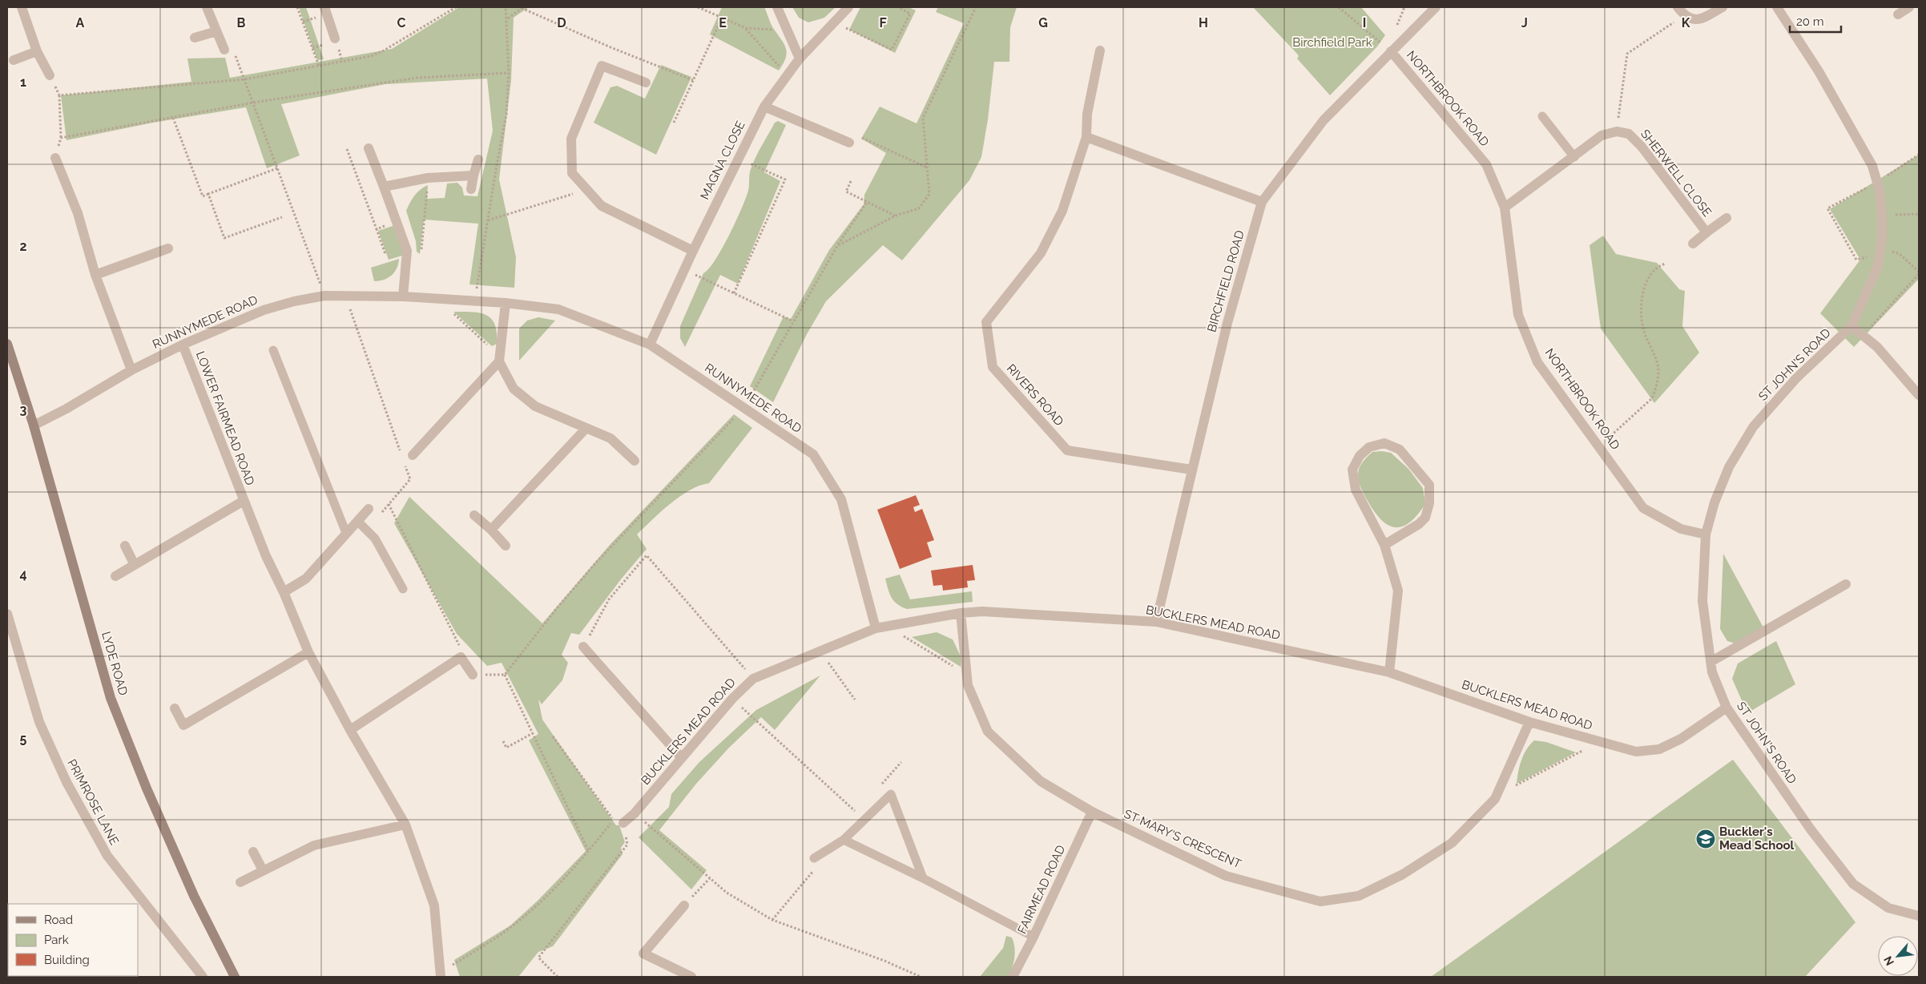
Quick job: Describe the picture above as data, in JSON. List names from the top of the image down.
{
  "streets": {
    "street": [
      "NORTHBROOK ROAD",
      "MAGNA CLOSE",
      "SHERWELL CLOSE",
      "BIRCHFIELD ROAD",
      "RUNNYMEDE ROAD",
      "ST JOHN'S ROAD",
      "RIVERS ROAD",
      "LOWER FAIRMEAD ROAD",
      "BUCKLERS MEAD ROAD",
      "LYDE ROAD",
      "PRIMROSE LANE",
      "ST MARY'S CRESCENT",
      "FAIRMEAD ROAD"
    ]
  },
  "crossings": [
    ["NORTHBROOK ROAD", "BIRCHFIELD ROAD"],
    ["NORTHBROOK ROAD", "ST JOHN'S ROAD"],
    ["MAGNA CLOSE", "RUNNYMEDE ROAD"],
    ["BIRCHFIELD ROAD", "RIVERS ROAD"],
    ["BIRCHFIELD ROAD", "BUCKLERS MEAD ROAD"],
    ["RUNNYMEDE ROAD", "LOWER FAIRMEAD ROAD"],
    ["RUNNYMEDE ROAD", "BUCKLERS MEAD ROAD"],
    ["RUNNYMEDE ROAD", "LYDE ROAD"],
    ["ST JOHN'S ROAD", "BUCKLERS MEAD ROAD"],
    ["BUCKLERS MEAD ROAD", "ST MARY'S CRESCENT"],
    ["ST MARY'S CRESCENT", "FAIRMEAD ROAD"]
  ],
  "parks": ["Birchfield Park"],
  "places": {
    "school or university": ["Buckler's Mead School"]
  },
  "legend": ["Road", "Park", "Building"],
  "scale_bar": "20 m",
  "north": "bottom left",
  "grid": {
    "columns": [
      "A",
      "B",
      "C",
      "D",
      "E",
      "F",
      "G",
      "H",
      "I",
      "J",
      "K"
    ],
    "rows": [
      "1",
      "2",
      "3",
      "4",
      "5"
    ]
  }
}
